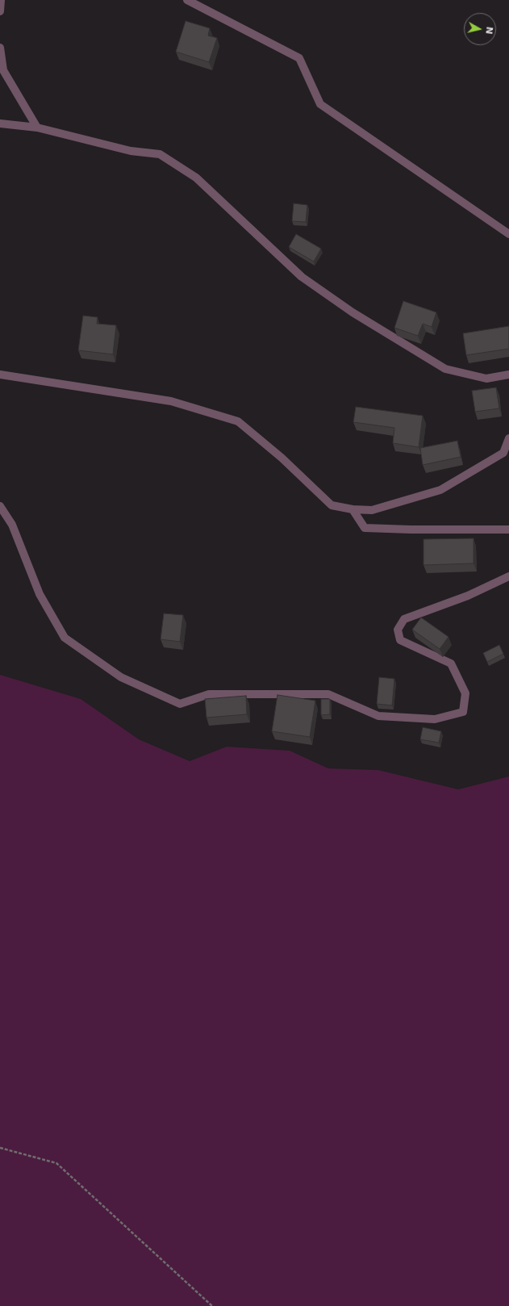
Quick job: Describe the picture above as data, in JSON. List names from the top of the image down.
{
  "north": "right"
}
